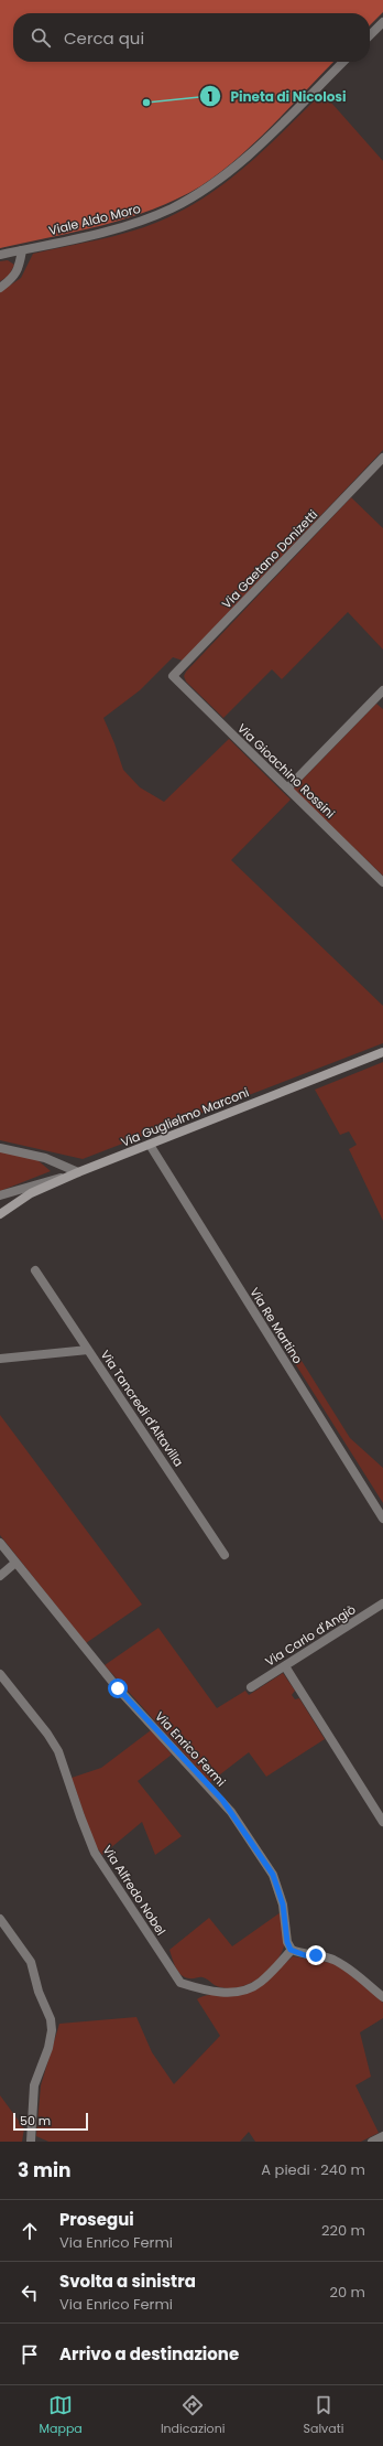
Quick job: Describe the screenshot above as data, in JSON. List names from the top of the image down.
{
  "streets": {
    "main road": ["Via Guglielmo Marconi"],
    "street": [
      "Viale Aldo Moro",
      "Via Gaetano Donizetti",
      "Via Gioachino Rossini",
      "Via Re Martino",
      "Via Tancredi d'Altavilla",
      "Via Carlo d'Angiò",
      "Via Enrico Fermi",
      "Via Alfredo Nobel"
    ]
  },
  "crossings": [
    ["Via Gaetano Donizetti", "Via Gioachino Rossini"],
    ["Via Guglielmo Marconi", "Via Re Martino"],
    ["Via Enrico Fermi", "Via Alfredo Nobel"]
  ],
  "places": ["Pineta di Nicolosi"],
  "scale_bar": "50 m",
  "page": {
    "search": "Cerca qui",
    "scale": "50 m",
    "heading": ["3 min", "A piedi · 240 m"],
    "list": [
      ["Prosegui", "Via Enrico Fermi", "220 m"],
      ["Svolta a sinistra", "Via Enrico Fermi", "20 m"],
      "Arrivo a destinazione"
    ],
    "nav": ["Mappa", "Indicazioni", "Salvati"]
  }
}
